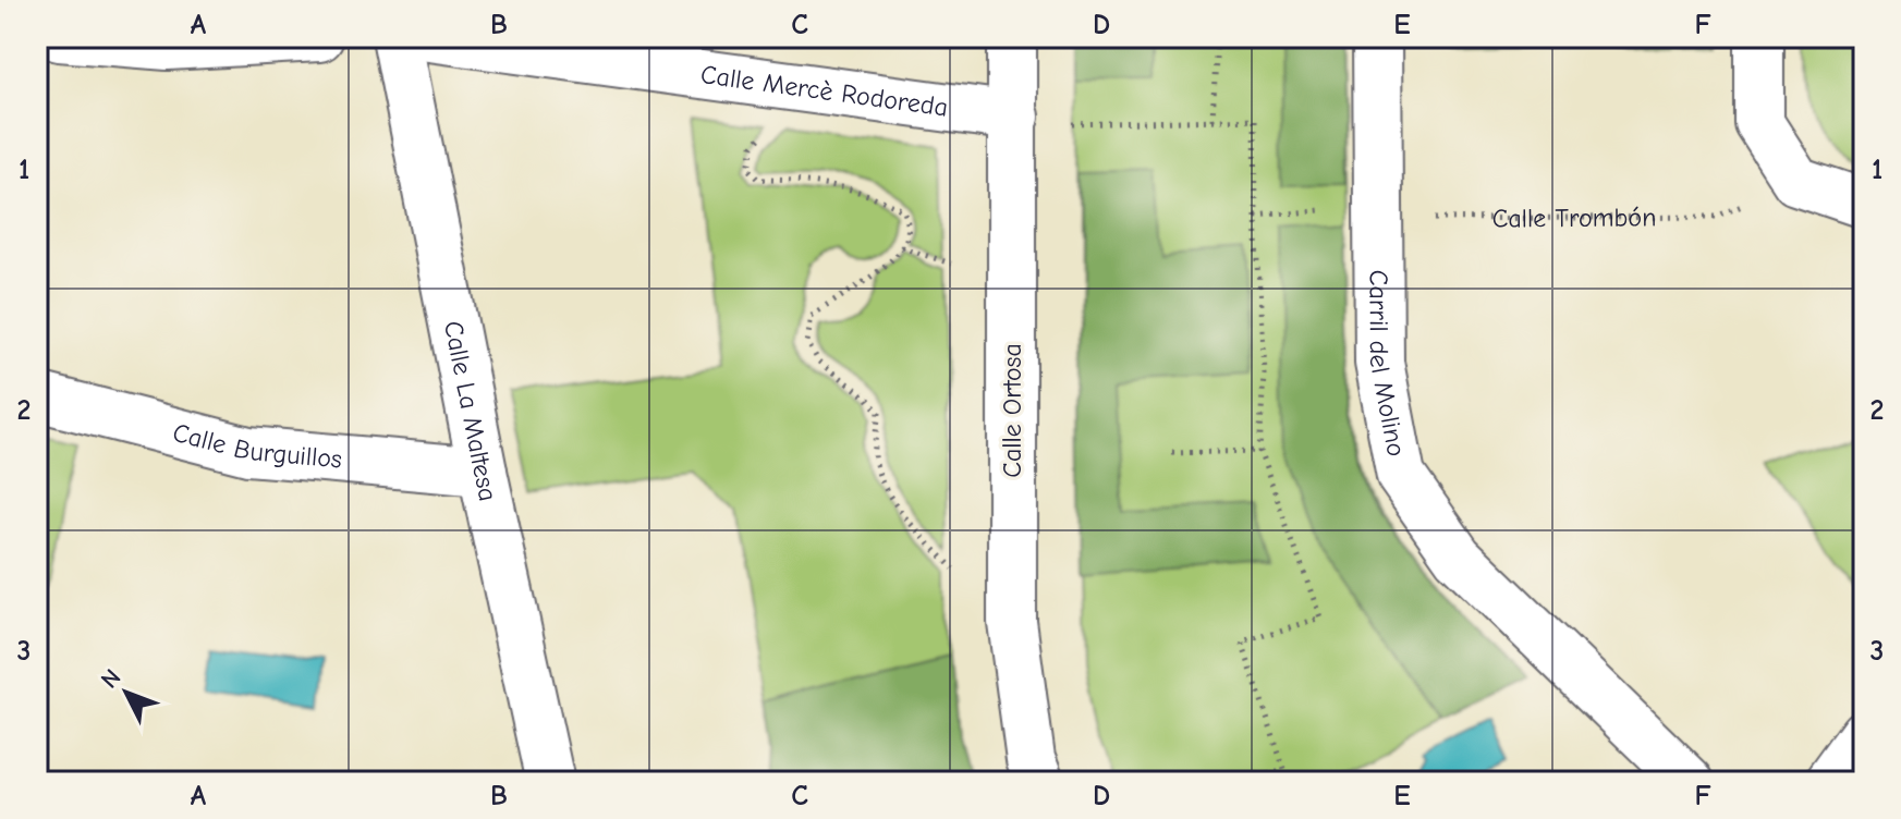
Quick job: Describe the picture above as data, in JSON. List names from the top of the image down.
{
  "streets": {
    "street": [
      "Calle Mercè Rodoreda",
      "Carril del Molino",
      "Calle La Maltesa",
      "Calle Ortosa",
      "Calle Burguillos"
    ],
    "path": ["Calle Trombón"]
  },
  "crossings": [
    ["Calle Mercè Rodoreda", "Calle Ortosa"],
    ["Calle La Maltesa", "Calle Burguillos"]
  ],
  "north": "top left",
  "grid": {
    "columns": [
      "A",
      "B",
      "C",
      "D",
      "E",
      "F"
    ],
    "rows": ["1", "2", "3"]
  }
}
